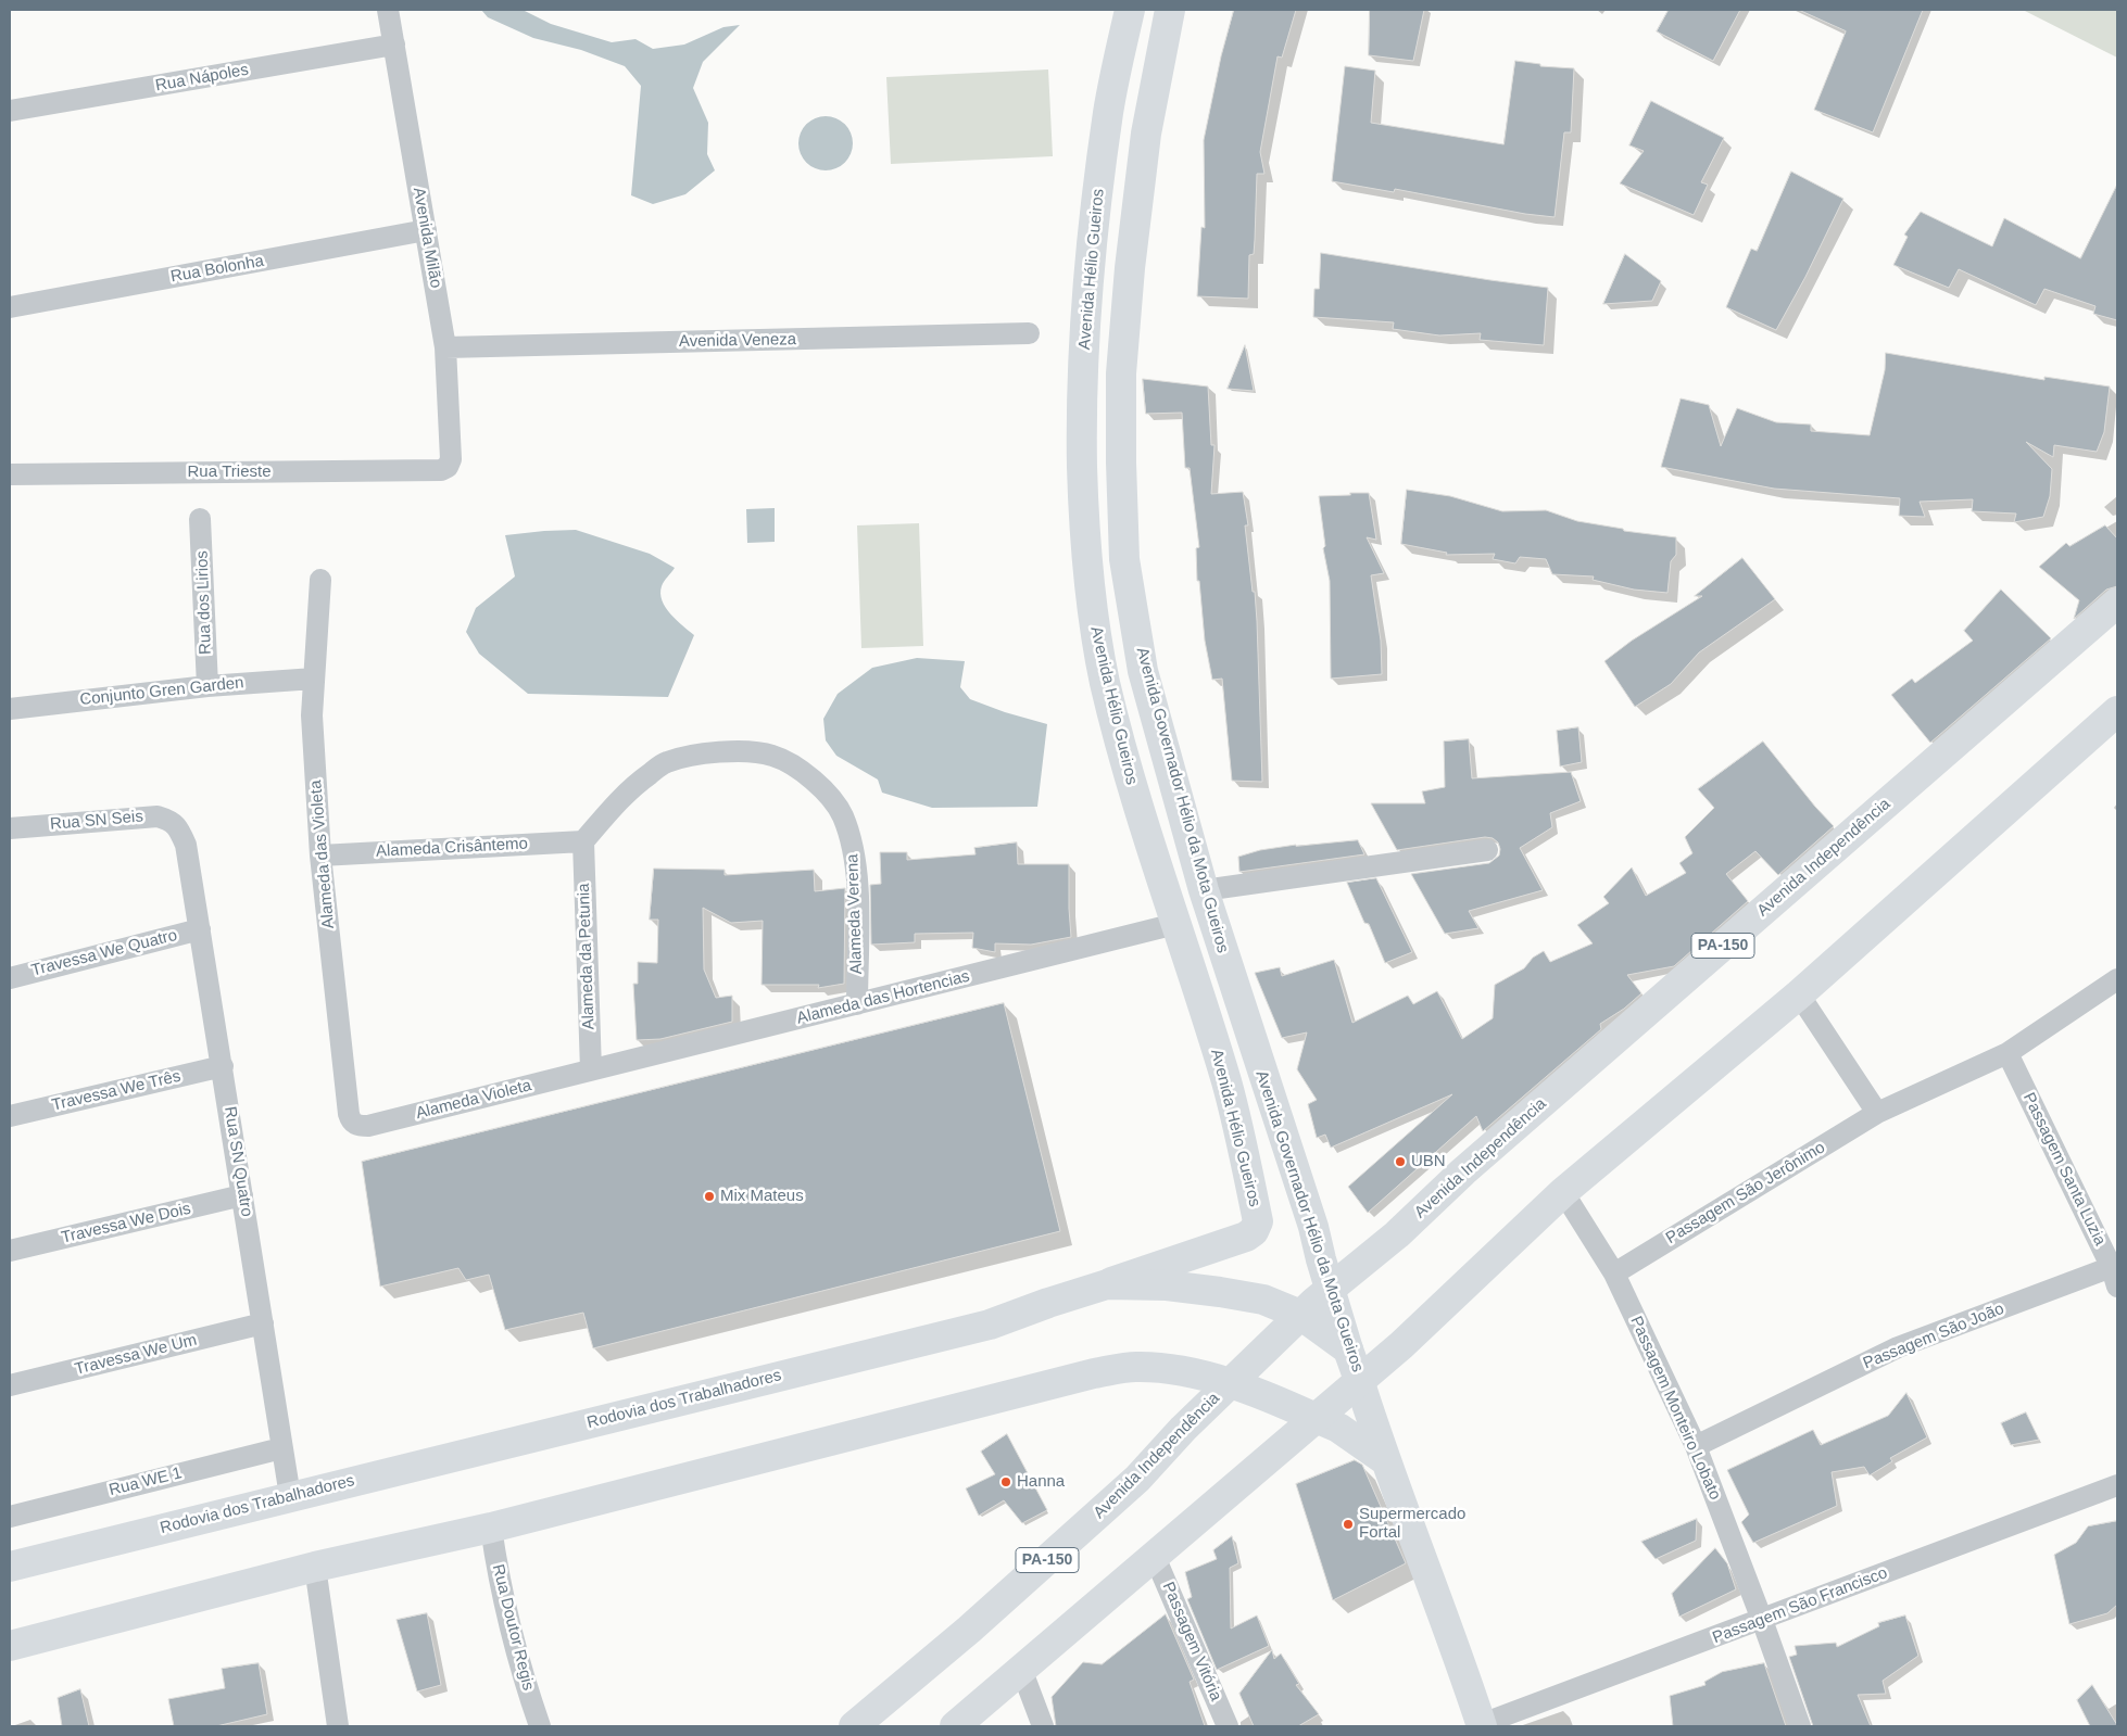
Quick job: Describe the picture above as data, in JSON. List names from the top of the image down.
{
  "streets": {
    "main road": [
      "Avenida Hélio Gueiros",
      "Avenida Governador Hélio da Mota Gueiros",
      "Avenida Independência",
      "PA-150",
      "Rodovia dos Trabalhadores"
    ],
    "street": [
      "Rua Nápoles",
      "Avenida Milão",
      "Rua Bolonha",
      "Avenida Veneza",
      "Rua Trieste",
      "Rua dos Lirios",
      "Conjunto Gren Garden",
      "Rua SN Seis",
      "Alameda Crisântemo",
      "Alameda das Violeta",
      "Alameda Verena",
      "Travessa We Quatro",
      "Alameda da Petunia",
      "Alameda das Hortencias",
      "Travessa We Três",
      "Alameda Violeta",
      "Rua SN Quatro",
      "Passagem Santa Luzia",
      "Passagem São Jerônimo",
      "Travessa We Dois",
      "Passagem São João",
      "Travessa We Um",
      "Passagem Monteiro Lobato",
      "Rua WE 1",
      "Passagem São Francisco",
      "Rua Doutor Regis",
      "Passagem Vitória"
    ]
  },
  "crossings": [
    ["Rua Nápoles", "Avenida Milão"],
    ["Avenida Milão", "Rua Bolonha"],
    ["Avenida Milão", "Avenida Veneza"],
    ["Avenida Milão", "Rua Trieste"],
    ["Avenida Hélio Gueiros", "Alameda das Hortencias"],
    ["Avenida Hélio Gueiros", "Rodovia dos Trabalhadores"],
    ["Rua dos Lirios", "Conjunto Gren Garden"],
    ["Conjunto Gren Garden", "Alameda das Violeta"],
    ["Avenida Governador Hélio da Mota Gueiros", "Avenida Independência"],
    ["Avenida Governador Hélio da Mota Gueiros", "Rodovia dos Trabalhadores"],
    ["Rua SN Seis", "Rua SN Quatro"],
    ["Alameda Crisântemo", "Alameda das Violeta"],
    ["Alameda Crisântemo", "Alameda Verena"],
    ["Alameda Crisântemo", "Alameda da Petunia"],
    ["Alameda das Violeta", "Alameda Violeta"],
    ["Avenida Independência", "Rodovia dos Trabalhadores"],
    ["Alameda Verena", "Alameda da Petunia"],
    ["Alameda Verena", "Alameda das Hortencias"],
    ["Travessa We Quatro", "Rua SN Quatro"],
    ["Alameda da Petunia", "Alameda das Hortencias"],
    ["Alameda da Petunia", "Alameda Violeta"],
    ["Alameda das Hortencias", "Alameda Violeta"],
    ["Travessa We Três", "Rua SN Quatro"],
    ["Rua SN Quatro", "Travessa We Dois"],
    ["Rua SN Quatro", "Travessa We Um"],
    ["Rua SN Quatro", "Rodovia dos Trabalhadores"],
    ["Rua SN Quatro", "Rua WE 1"],
    ["Passagem Santa Luzia", "Passagem São Jerônimo"],
    ["Passagem Santa Luzia", "Passagem São João"],
    ["Passagem São Jerônimo", "Passagem Monteiro Lobato"],
    ["Passagem São João", "Passagem Monteiro Lobato"],
    ["Passagem Monteiro Lobato", "Passagem São Francisco"]
  ],
  "places": [
    "UBN",
    "Mix Mateus",
    "Hanna",
    "Supermercado Fortal"
  ]
}
